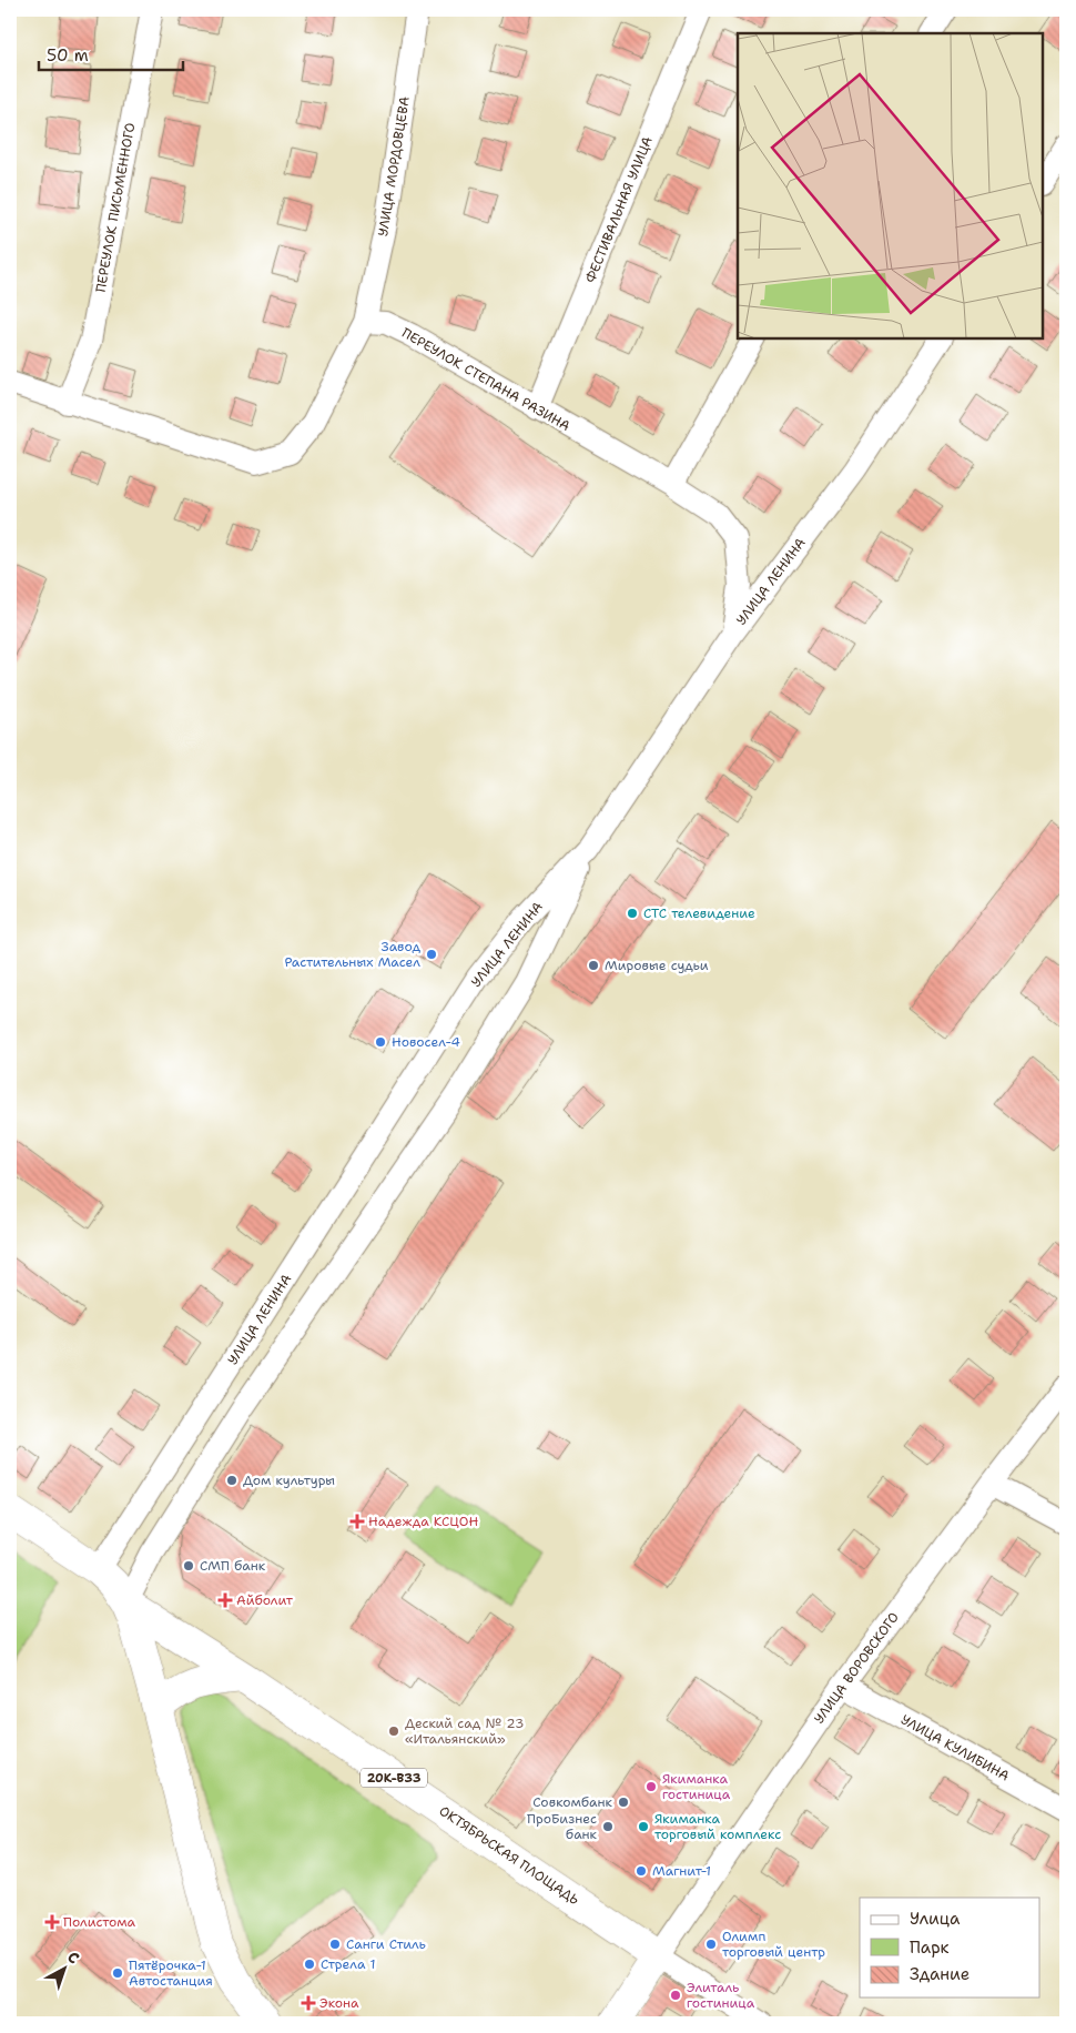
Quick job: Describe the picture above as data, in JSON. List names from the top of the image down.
{
  "streets": {
    "main road": ["20К-В33", "ОКТЯБРЬСКАЯ ПЛОЩАДЬ"],
    "street": [
      "УЛИЦА МОРДОВЦЕВА",
      "ПЕРЕУЛОК ПИСЬМЕННОГО",
      "ФЕСТИВАЛЬНАЯ УЛИЦА",
      "ПЕРЕУЛОК СТЕПАНА РАЗИНА",
      "УЛИЦА ЛЕНИНА",
      "УЛИЦА ВОРОВСКОГО",
      "УЛИЦА КУЛИБИНА"
    ]
  },
  "crossings": [
    ["УЛИЦА МОРДОВЦЕВА", "ПЕРЕУЛОК СТЕПАНА РАЗИНА"],
    ["ФЕСТИВАЛЬНАЯ УЛИЦА", "ПЕРЕУЛОК СТЕПАНА РАЗИНА"],
    ["ПЕРЕУЛОК СТЕПАНА РАЗИНА", "УЛИЦА ЛЕНИНА"],
    ["УЛИЦА ЛЕНИНА", "ОКТЯБРЬСКАЯ ПЛОЩАДЬ"],
    ["УЛИЦА ВОРОВСКОГО", "УЛИЦА КУЛИБИНА"],
    ["УЛИЦА ВОРОВСКОГО", "ОКТЯБРЬСКАЯ ПЛОЩАДЬ"]
  ],
  "places": {
    "other": [
      "СТС телевидение",
      "Завод Растительных Масел",
      "Мировые судьи",
      "Новосел-4",
      "Дом культуры",
      "СМП банк",
      "Деский сад № 23 «Итальянский»",
      "Якиманка гостиница",
      "Совкомбанк",
      "ПроБизнес банк",
      "Якиманка торговый комплекс",
      "Магнит-1",
      "Санги Стиль",
      "Олимп торговый центр",
      "Стрела 1",
      "Пятёрочка-1 Автостанция",
      "Элиталь гостиница"
    ],
    "health": [
      "Надежда КСЦОН",
      "Айболит",
      "Полистома",
      "Экона"
    ]
  },
  "legend": ["Улица", "Парк", "Здание"],
  "scale_bar": "50 m",
  "north": "top right"
}
